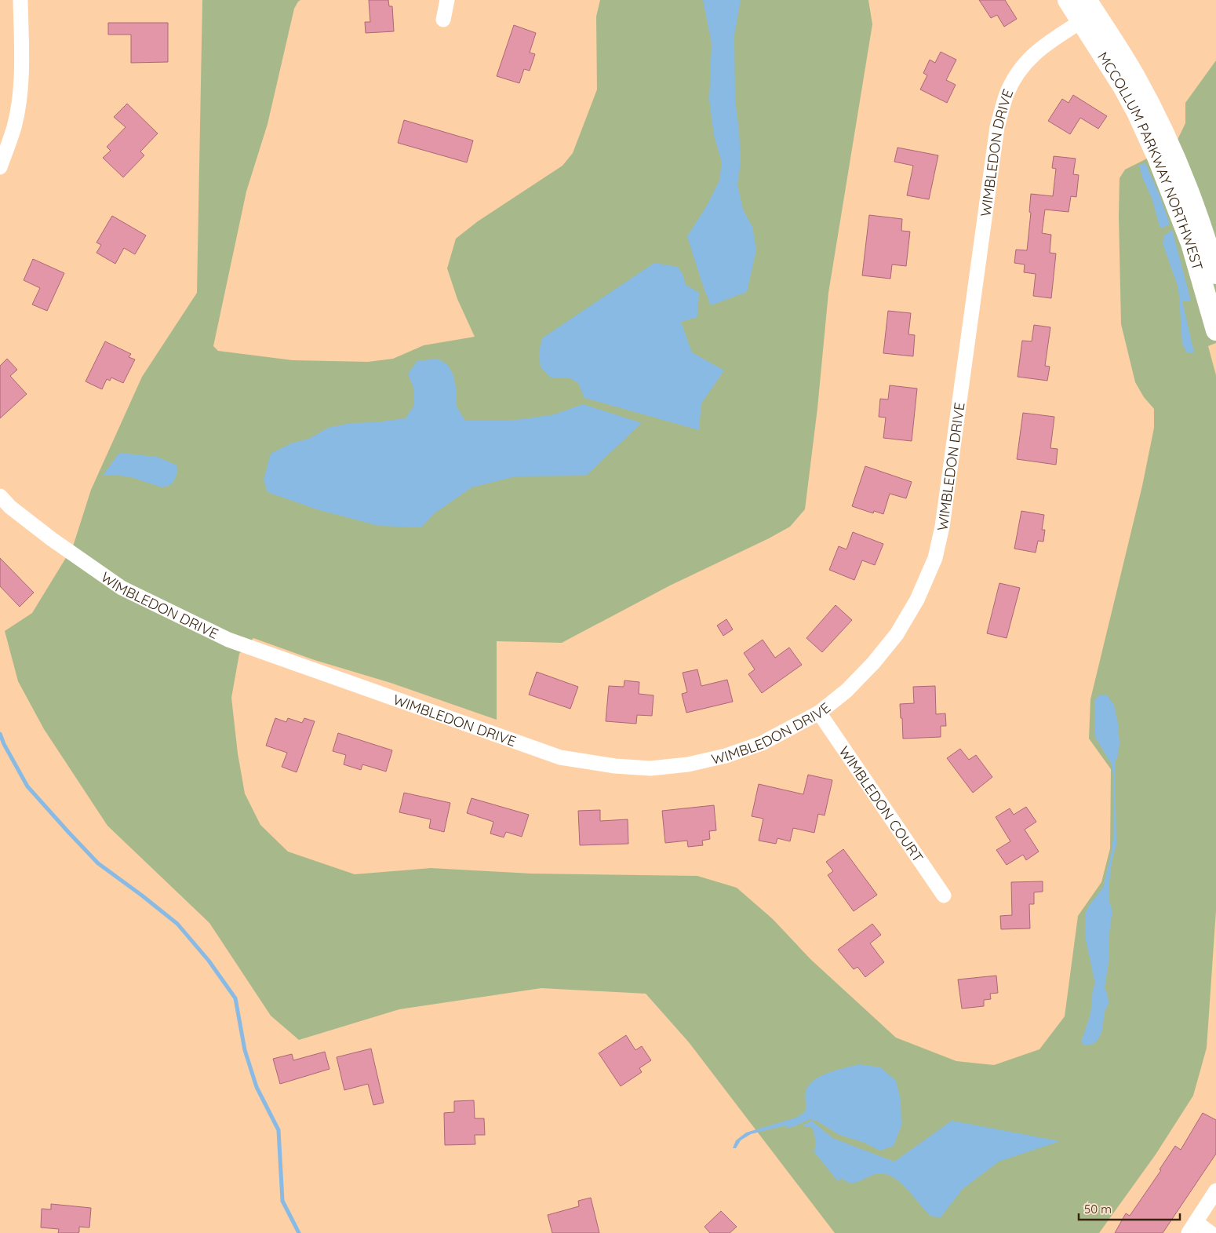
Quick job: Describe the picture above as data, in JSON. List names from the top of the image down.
{
  "streets": {
    "street": ["WIMBLEDON DRIVE", "MCCOLLUM PARKWAY NORTHWEST", "WIMBLEDON COURT"]
  },
  "crossings": [
    ["WIMBLEDON DRIVE", "MCCOLLUM PARKWAY NORTHWEST"],
    ["WIMBLEDON DRIVE", "WIMBLEDON COURT"]
  ],
  "scale_bar": "50 m"
}
